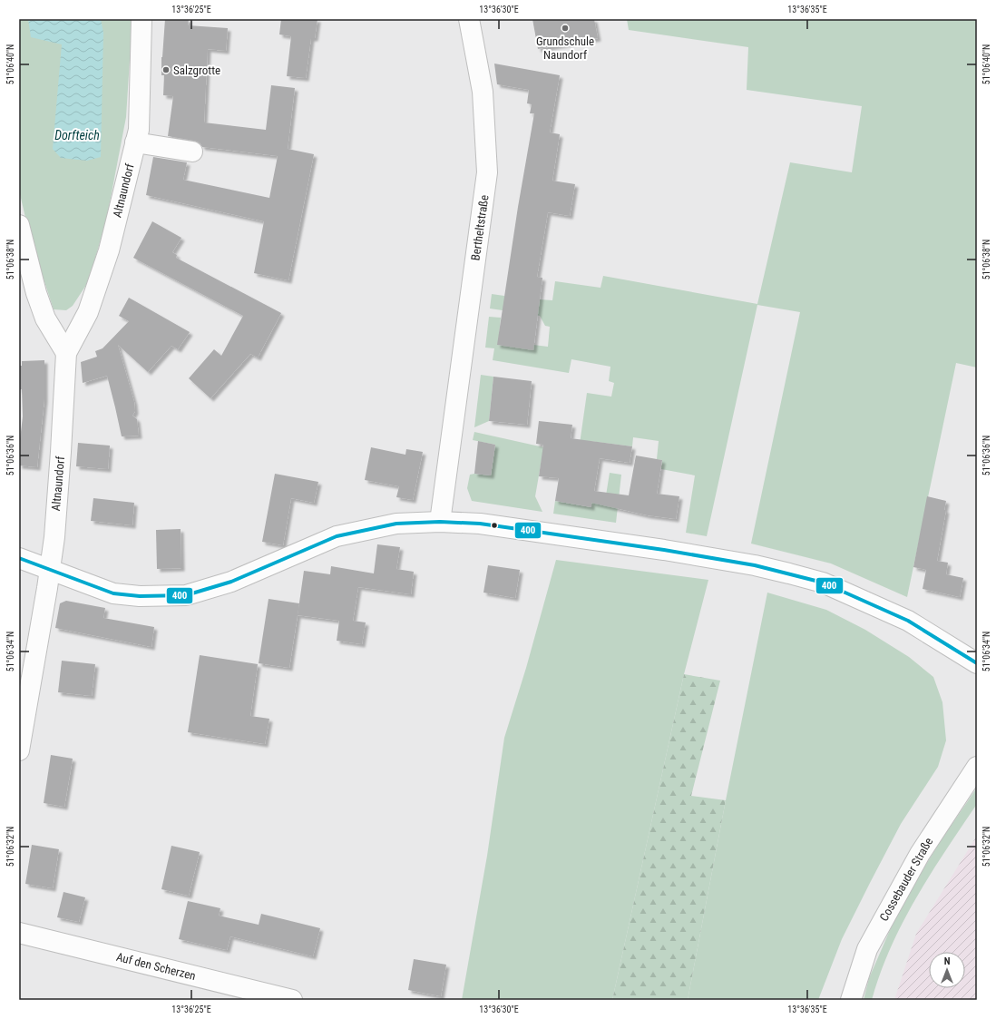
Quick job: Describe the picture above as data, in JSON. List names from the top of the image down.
{
  "streets": {
    "street": [
      "Altnaundorf",
      "Bertheltstraße",
      "Cossebauder Straße",
      "Auf den Scherzen"
    ]
  },
  "water": ["Dorfteich"],
  "places": ["Grundschule Naundorf", "Salzgrotte"],
  "lines": ["transit line 400"],
  "north": "top",
  "coordinates": [
    "13°36'25\"E",
    "13°36'30\"E",
    "13°36'35\"E",
    "51°06'40\"N",
    "51°06'38\"N",
    "51°06'36\"N",
    "51°06'34\"N",
    "51°06'32\"N"
  ]
}
